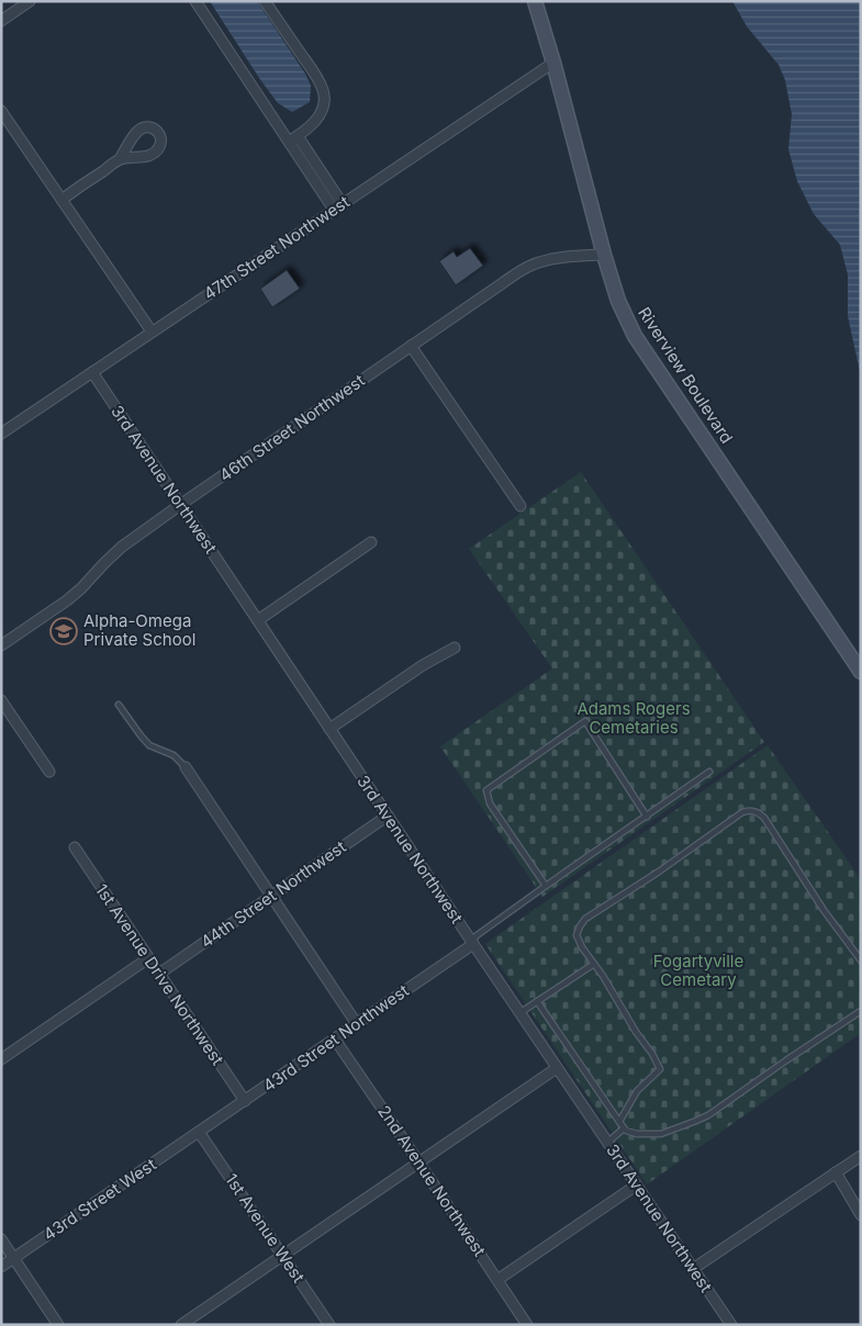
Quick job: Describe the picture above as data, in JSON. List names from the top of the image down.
{
  "streets": {
    "street": [
      "47th Street Northwest",
      "Riverview Boulevard",
      "46th Street Northwest",
      "3rd Avenue Northwest",
      "44th Street Northwest",
      "1st Avenue Drive Northwest",
      "43rd Street Northwest",
      "2nd Avenue Northwest",
      "43rd Street West",
      "1st Avenue West"
    ]
  },
  "crossings": [
    ["47th Street Northwest", "Riverview Boulevard"],
    ["47th Street Northwest", "3rd Avenue Northwest"],
    ["Riverview Boulevard", "46th Street Northwest"],
    ["46th Street Northwest", "3rd Avenue Northwest"],
    ["3rd Avenue Northwest", "44th Street Northwest"],
    ["3rd Avenue Northwest", "43rd Street Northwest"],
    ["44th Street Northwest", "1st Avenue Drive Northwest"],
    ["1st Avenue Drive Northwest", "43rd Street Northwest"],
    ["43rd Street Northwest", "2nd Avenue Northwest"],
    ["43rd Street Northwest", "43rd Street West"],
    ["43rd Street Northwest", "1st Avenue West"],
    ["43rd Street West", "1st Avenue West"]
  ],
  "parks": ["Adams Rogers Cemetaries", "Fogartyville Cemetary"],
  "places": {
    "school or university": ["Alpha-Omega Private School"]
  }
}
